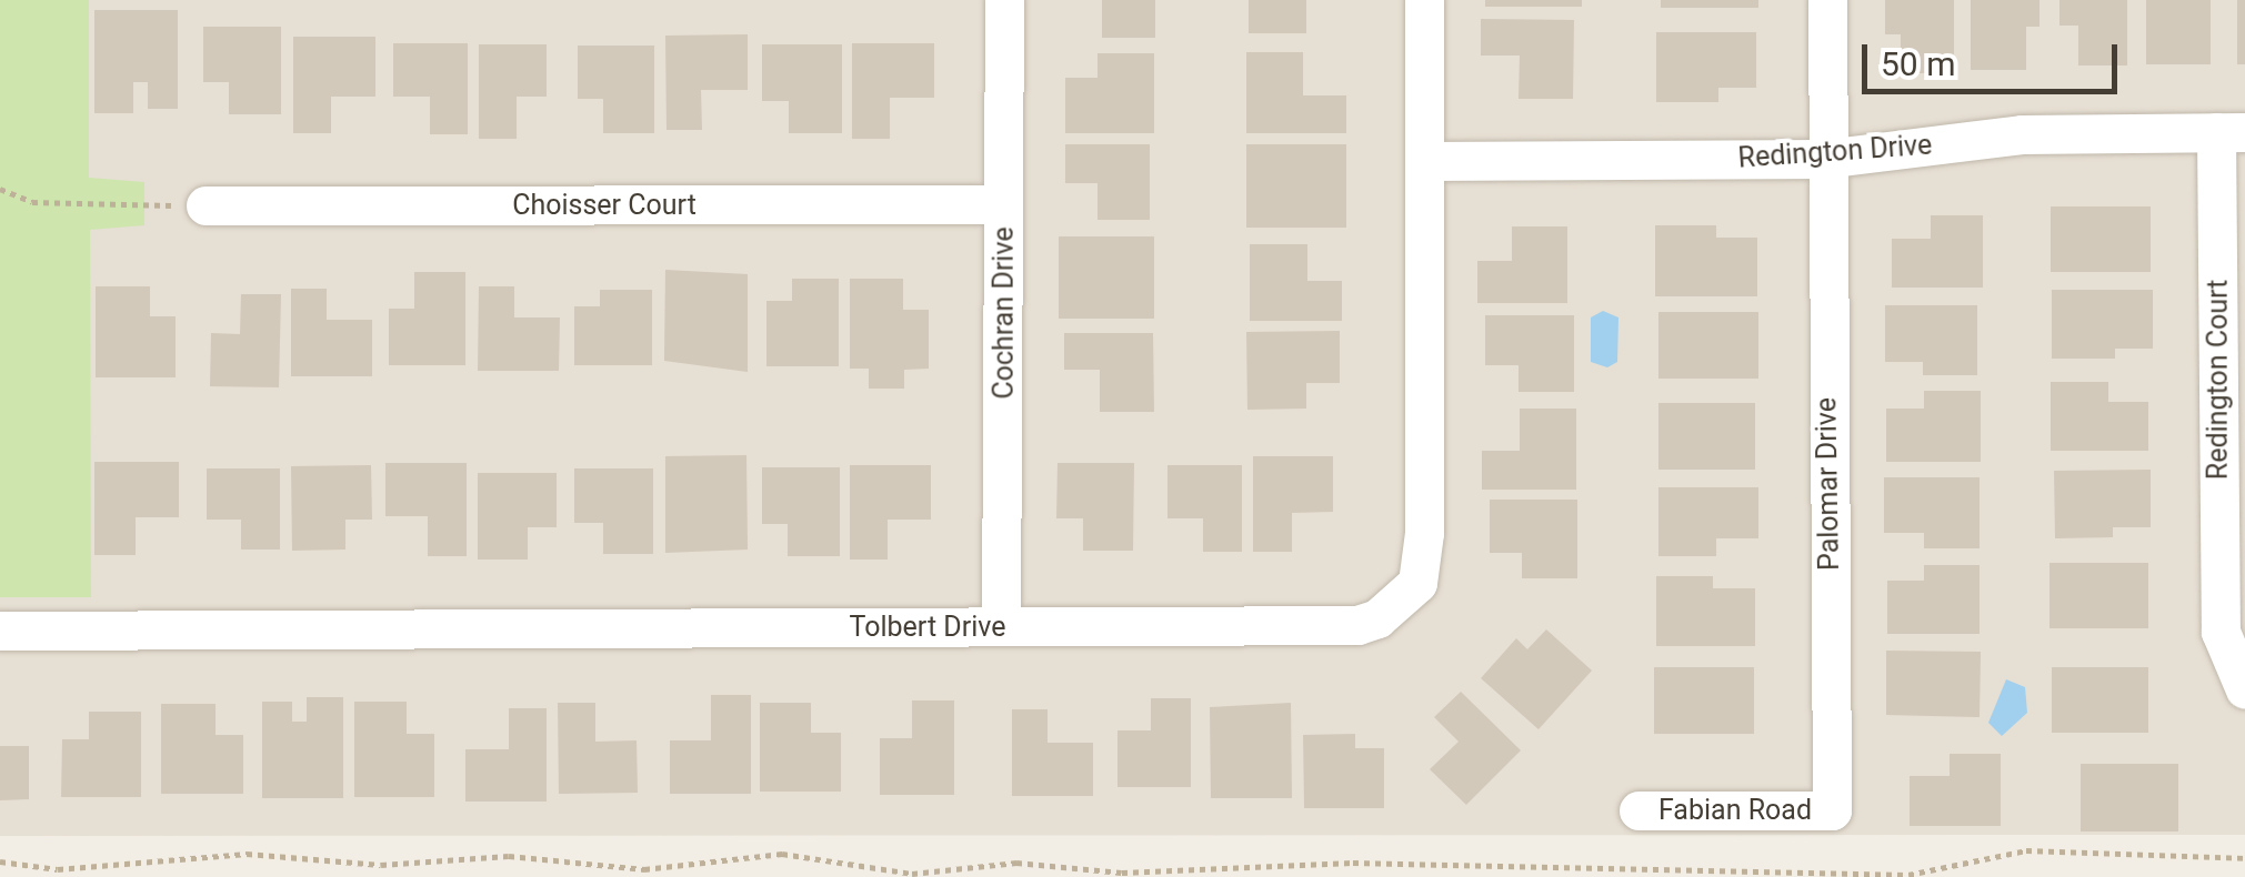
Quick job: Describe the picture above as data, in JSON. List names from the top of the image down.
{
  "streets": {
    "street": [
      "Redington Drive",
      "Choisser Court",
      "Cochran Drive",
      "Redington Court",
      "Palomar Drive",
      "Tolbert Drive",
      "Fabian Road"
    ]
  },
  "crossings": [
    ["Redington Drive", "Redington Court"],
    ["Redington Drive", "Palomar Drive"],
    ["Redington Drive", "Tolbert Drive"],
    ["Choisser Court", "Cochran Drive"],
    ["Cochran Drive", "Tolbert Drive"],
    ["Palomar Drive", "Fabian Road"]
  ],
  "scale_bar": "50 m"
}
